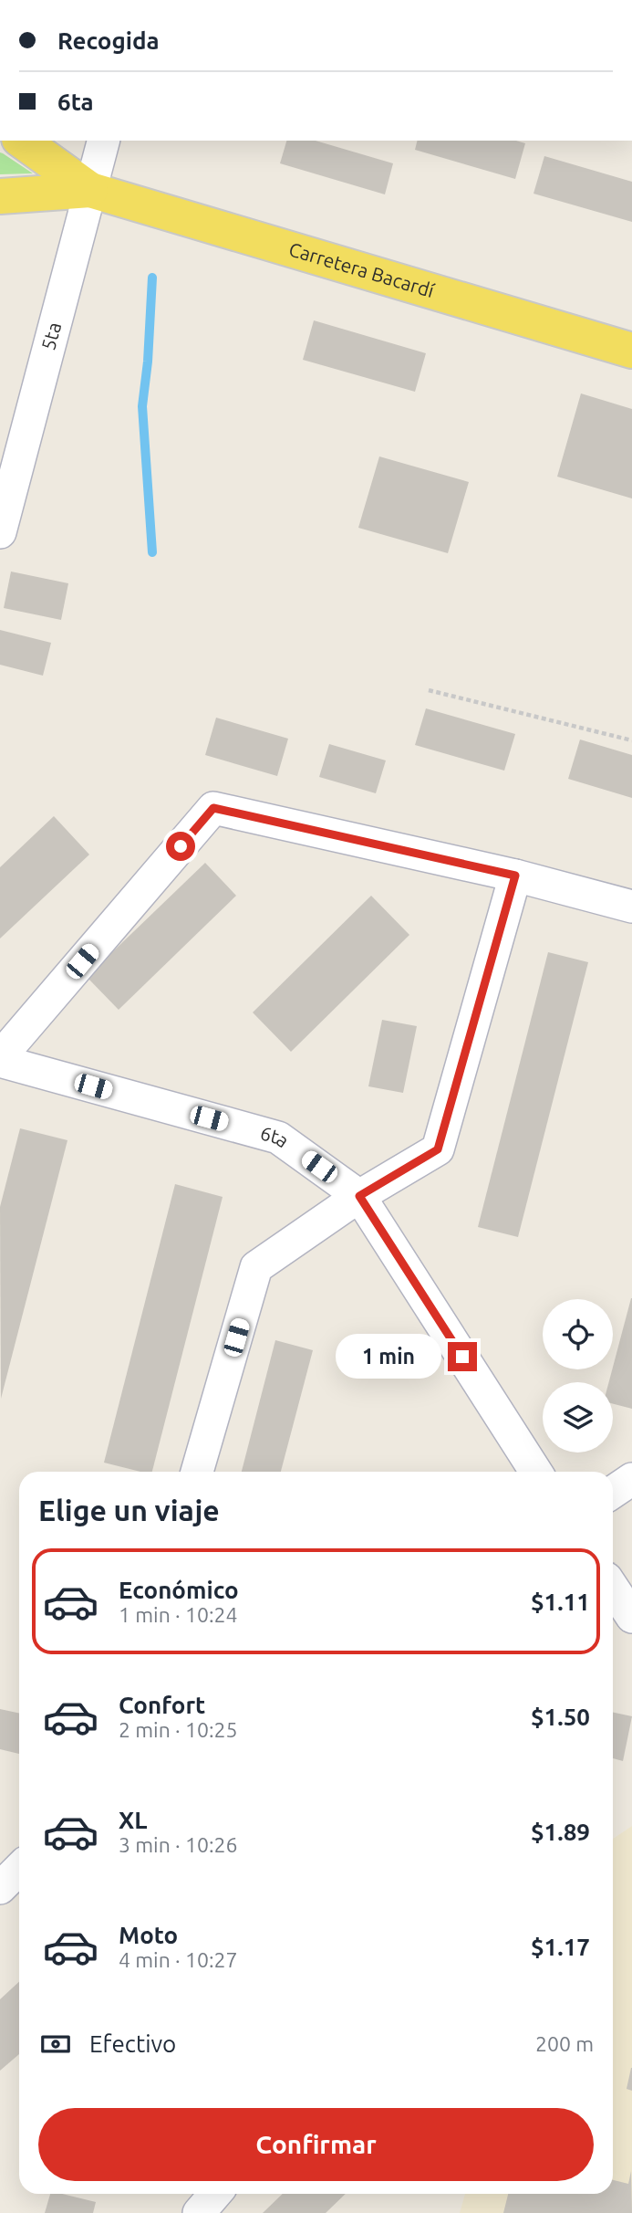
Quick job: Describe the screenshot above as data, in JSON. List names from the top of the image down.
{
  "streets": {
    "main road": ["Carretera Bacardí"],
    "street": ["5ta", "6ta"]
  },
  "crossings": [
    ["Carretera Bacardí", "5ta"]
  ],
  "page": {
    "banner": ["Recogida", "6ta"],
    "bubble": "1 min",
    "heading": "Elige un viaje",
    "list": [
      {
        "name": "Económico",
        "note": "1 min · 10:24",
        "value": "$1.11"
      },
      {
        "name": "Confort",
        "note": "2 min · 10:25",
        "value": "$1.50"
      },
      {
        "name": "XL",
        "note": "3 min · 10:26",
        "value": "$1.89"
      },
      {
        "name": "Moto",
        "note": "4 min · 10:27",
        "value": "$1.17"
      }
    ],
    "pay": ["Efectivo", "200 m"],
    "buttons": "Confirmar"
  }
}
